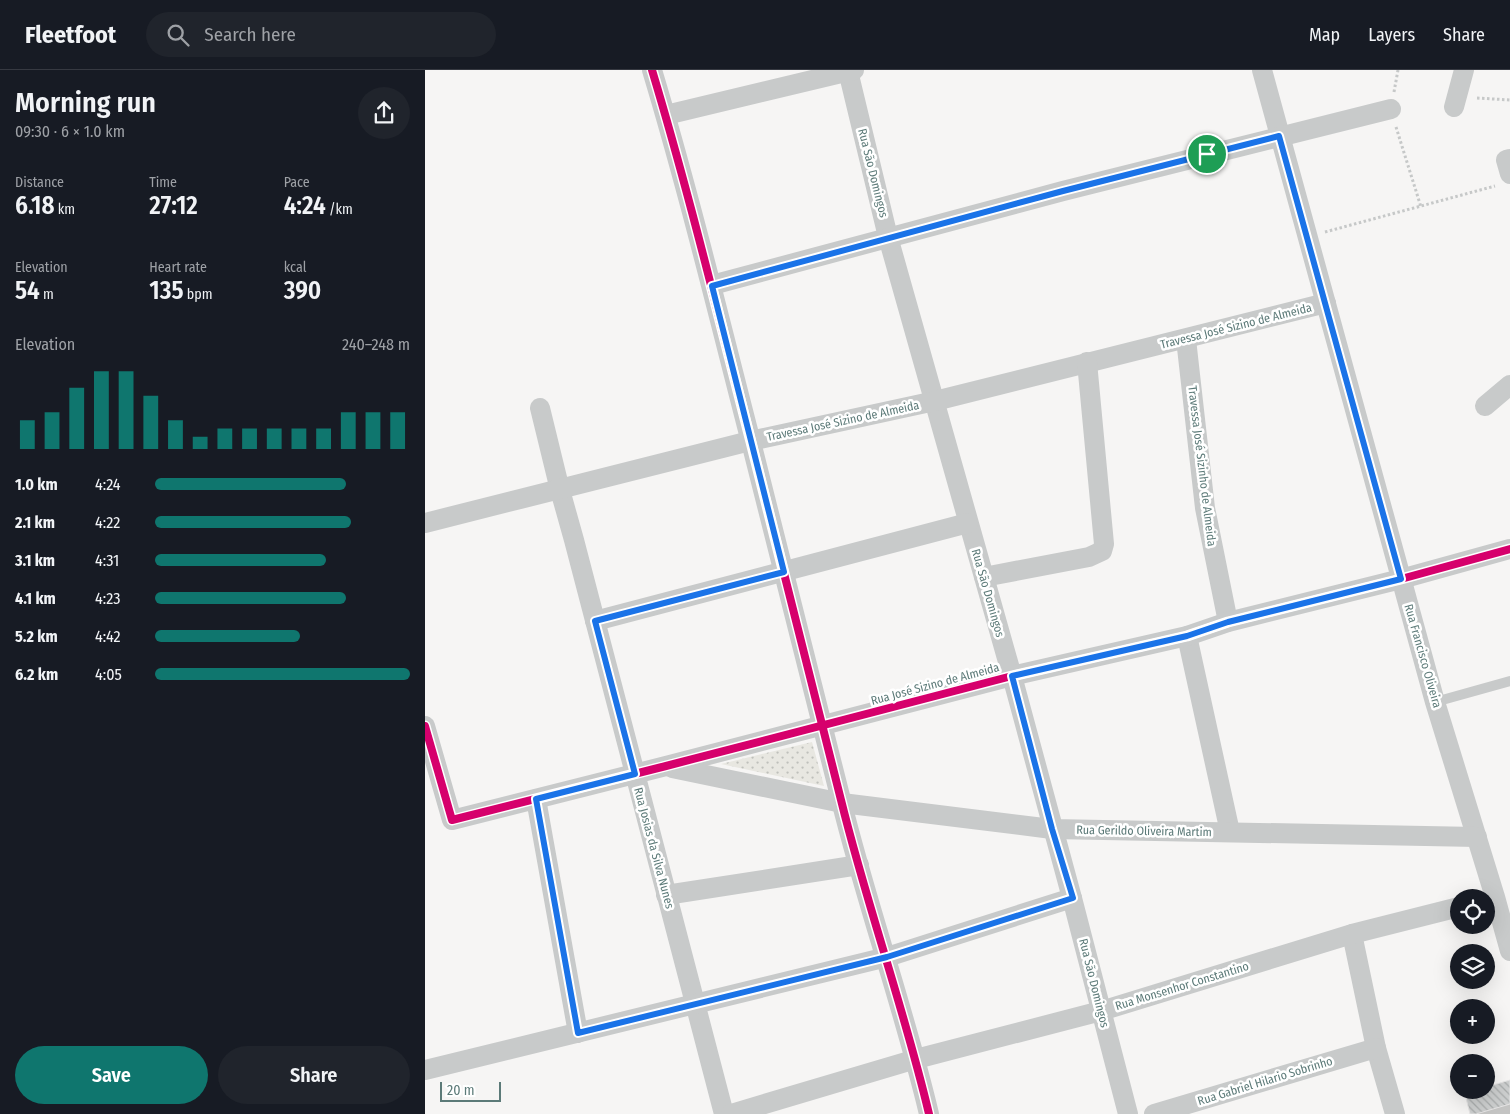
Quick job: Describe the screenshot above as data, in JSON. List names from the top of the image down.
{
  "streets": {
    "street": [
      "Rua São Domingos",
      "Travessa José Sizino de Almeida",
      "Travessa José Sizinho de Almeida",
      "Rua Francisco Oliveira",
      "Rua José Sizino de Almeida",
      "Rua Gerildo Oliveira Martim",
      "Rua Josias da Silva Nunes",
      "Rua Monsenhor Constantino",
      "Rua Gabriel Hilario Sobrinho"
    ]
  },
  "crossings": [
    ["Rua São Domingos", "Travessa José Sizino de Almeida"],
    ["Rua São Domingos", "Rua José Sizino de Almeida"],
    ["Rua São Domingos", "Rua Gerildo Oliveira Martim"],
    ["Rua São Domingos", "Rua Monsenhor Constantino"],
    ["Travessa José Sizino de Almeida", "Travessa José Sizinho de Almeida"],
    ["Travessa José Sizino de Almeida", "Rua Francisco Oliveira"],
    ["Travessa José Sizino de Almeida", "Rua Josias da Silva Nunes"],
    ["Travessa José Sizinho de Almeida", "Rua José Sizino de Almeida"],
    ["Rua Francisco Oliveira", "Rua José Sizino de Almeida"],
    ["Rua Francisco Oliveira", "Rua Gerildo Oliveira Martim"],
    ["Rua José Sizino de Almeida", "Rua Gerildo Oliveira Martim"],
    ["Rua José Sizino de Almeida", "Rua Josias da Silva Nunes"]
  ],
  "scale_bar": "20 m",
  "page": {
    "header": "Fleetfoot",
    "search": "Search here",
    "nav": ["Map", "Layers", "Share"],
    "heading": ["Morning run", "09:30 · 6 × 1.0 km"],
    "stats": [
      ["Distance", "6.18 km"],
      ["Time", "27:12"],
      ["Pace", "4:24 /km"],
      ["Elevation", "54 m"],
      ["Heart rate", "135 bpm"],
      ["kcal", "390"]
    ],
    "chart": ["Elevation", "240–248 m"],
    "list": [
      {
        "name": "1.0 km",
        "note": "4:24"
      },
      {
        "name": "2.1 km",
        "note": "4:22"
      },
      {
        "name": "3.1 km",
        "note": "4:31"
      },
      {
        "name": "4.1 km",
        "note": "4:23"
      },
      {
        "name": "5.2 km",
        "note": "4:42"
      },
      {
        "name": "6.2 km",
        "note": "4:05"
      }
    ],
    "map_buttons": ["+", "−"],
    "buttons": ["Save", "Share"],
    "scale": "20 m"
  }
}
